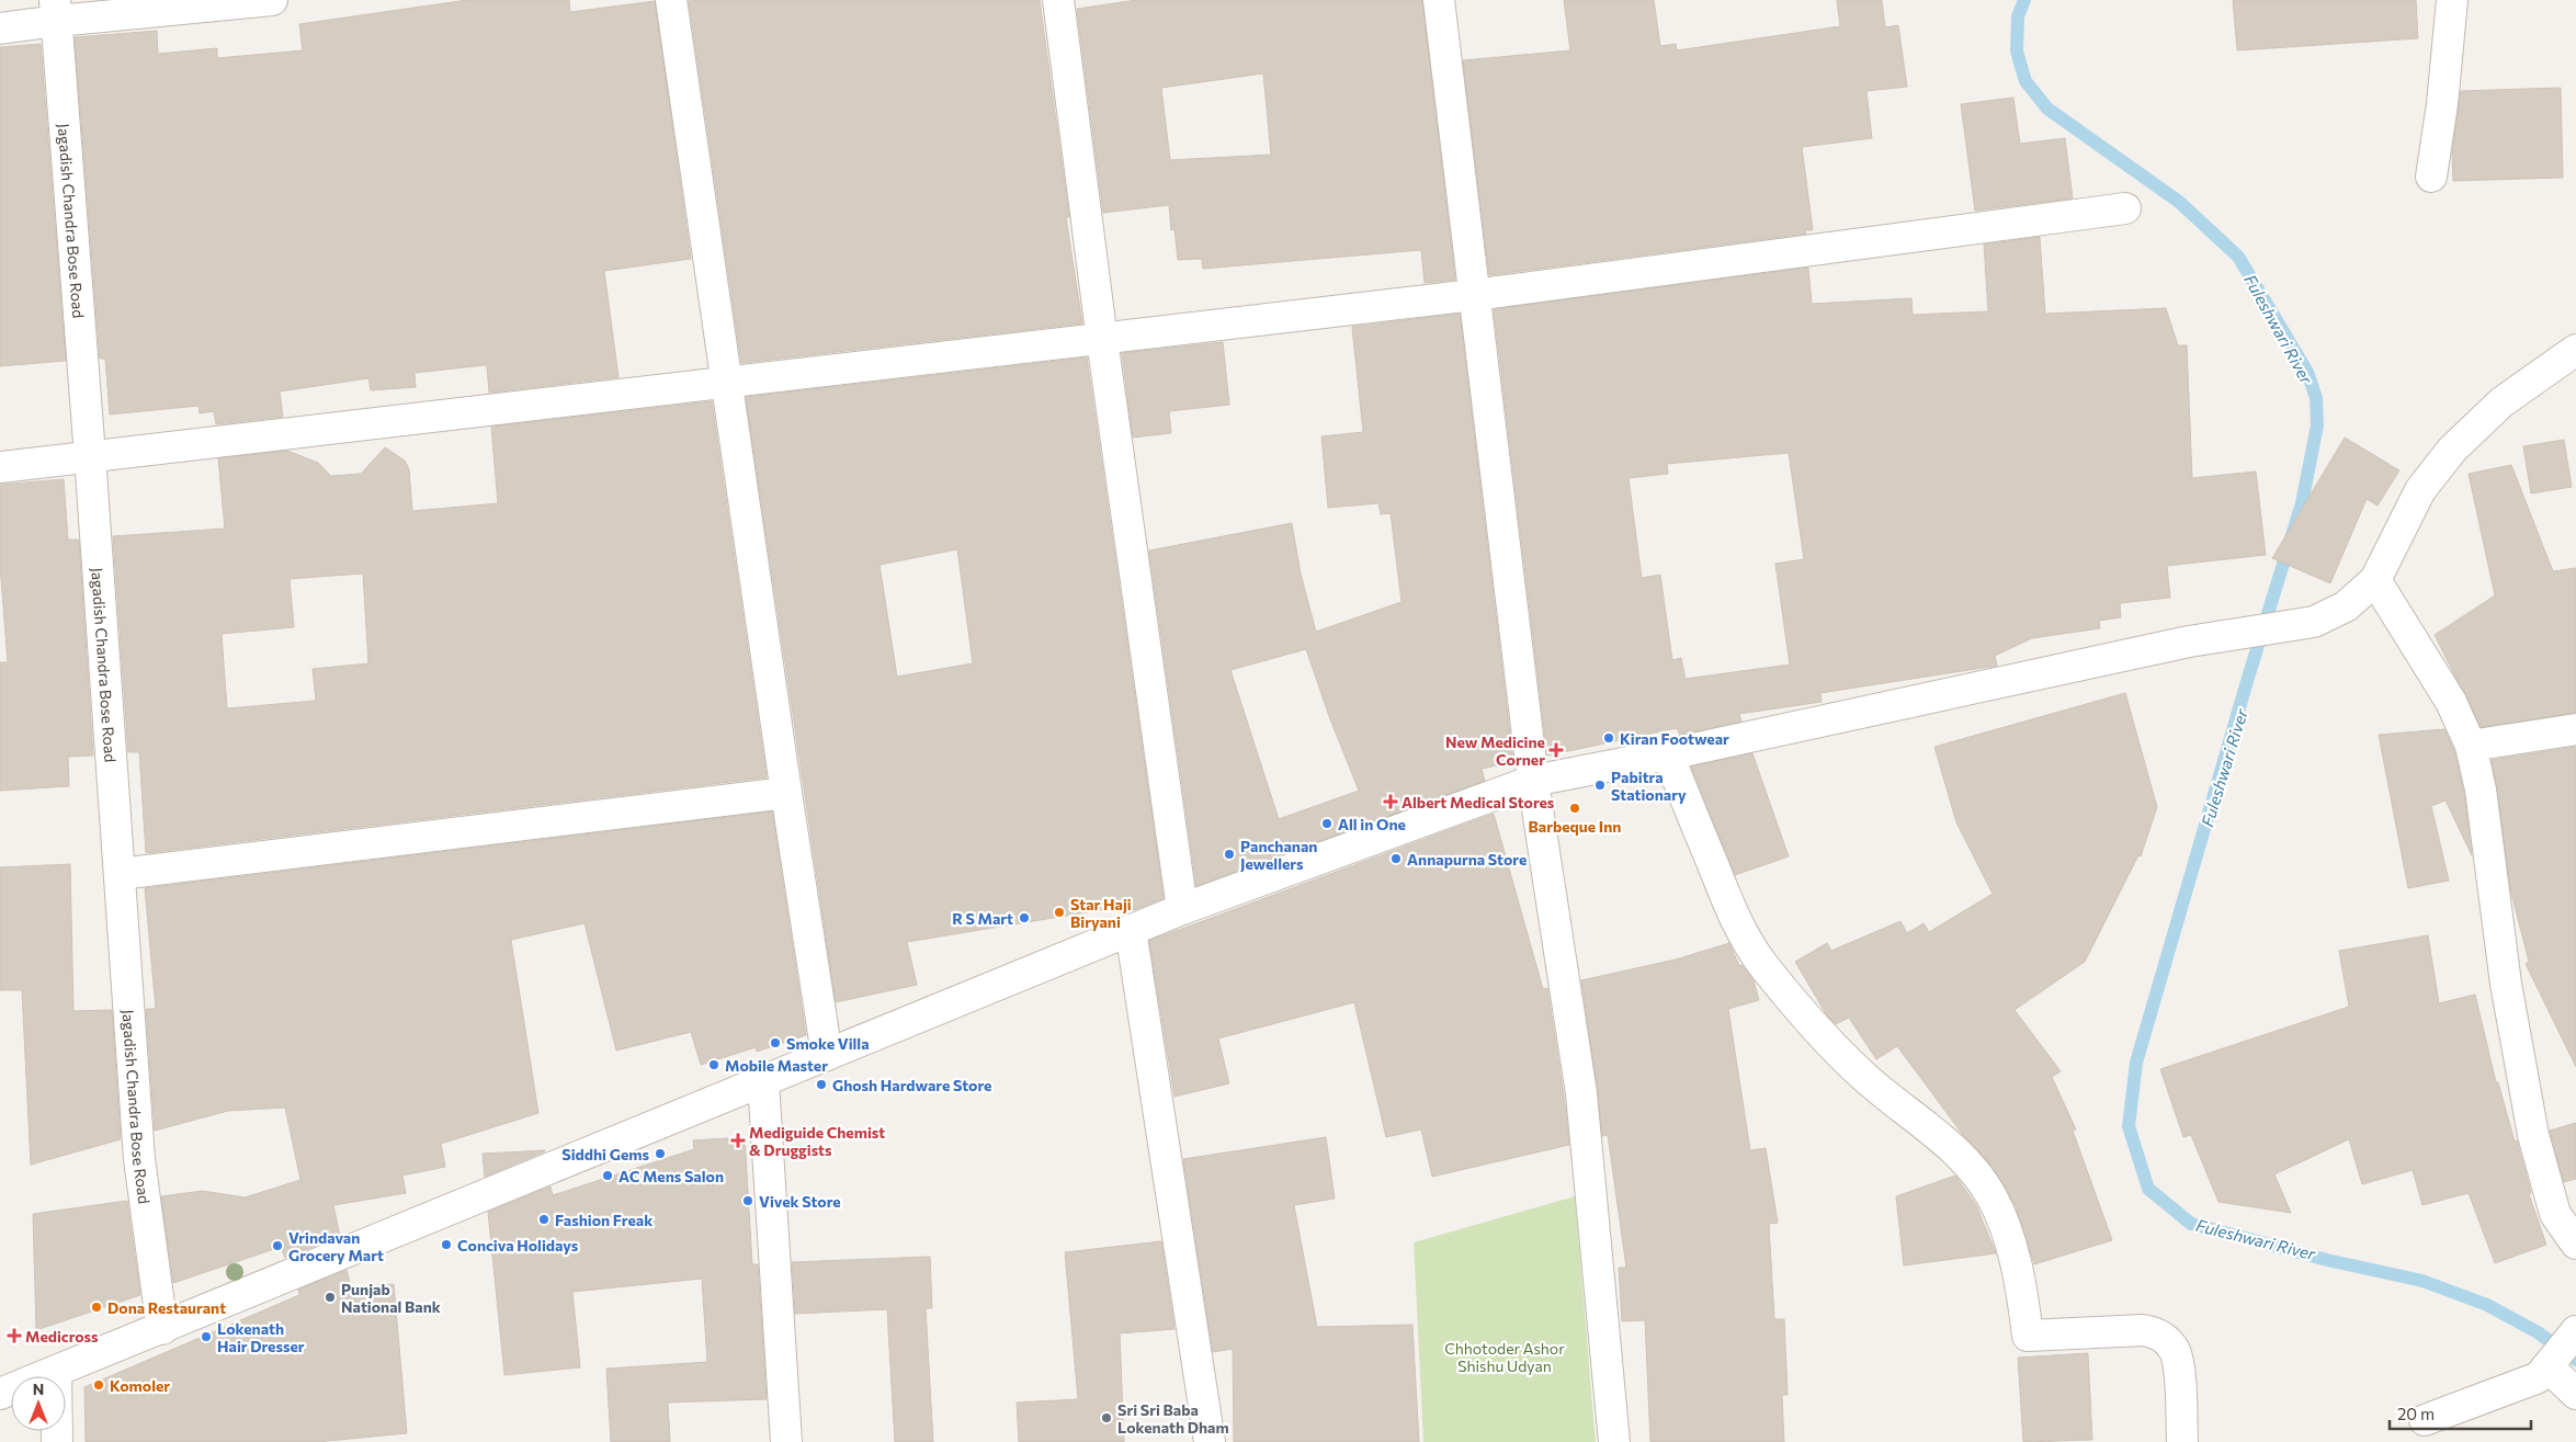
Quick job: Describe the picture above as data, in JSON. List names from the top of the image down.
{
  "streets": {
    "street": ["Jagadish Chandra Bose Road"]
  },
  "water": ["Fuleshwari River"],
  "parks": ["Chhotoder Ashor Shishu Udyan"],
  "places": {
    "other": [
      "Kiran Footwear",
      "Pabitra Stationary",
      "Barbeque Inn",
      "All in One",
      "Panchanan Jewellers",
      "Annapurna Store",
      "Star Haji Biryani",
      "R S Mart",
      "Smoke Villa",
      "Mobile Master",
      "Ghosh Hardware Store",
      "Siddhi Gems",
      "AC Mens Salon",
      "Vivek Store",
      "Fashion Freak",
      "Conciva Holidays",
      "Vrindavan Grocery Mart",
      "Punjab National Bank",
      "Dona Restaurant",
      "Lokenath Hair Dresser",
      "Komoler",
      "Sri Sri Baba Lokenath Dham"
    ],
    "health": [
      "New Medicine Corner",
      "Albert Medical Stores",
      "Mediguide Chemist & Druggists",
      "Medicross"
    ]
  },
  "scale_bar": "20 m",
  "north": "top"
}
